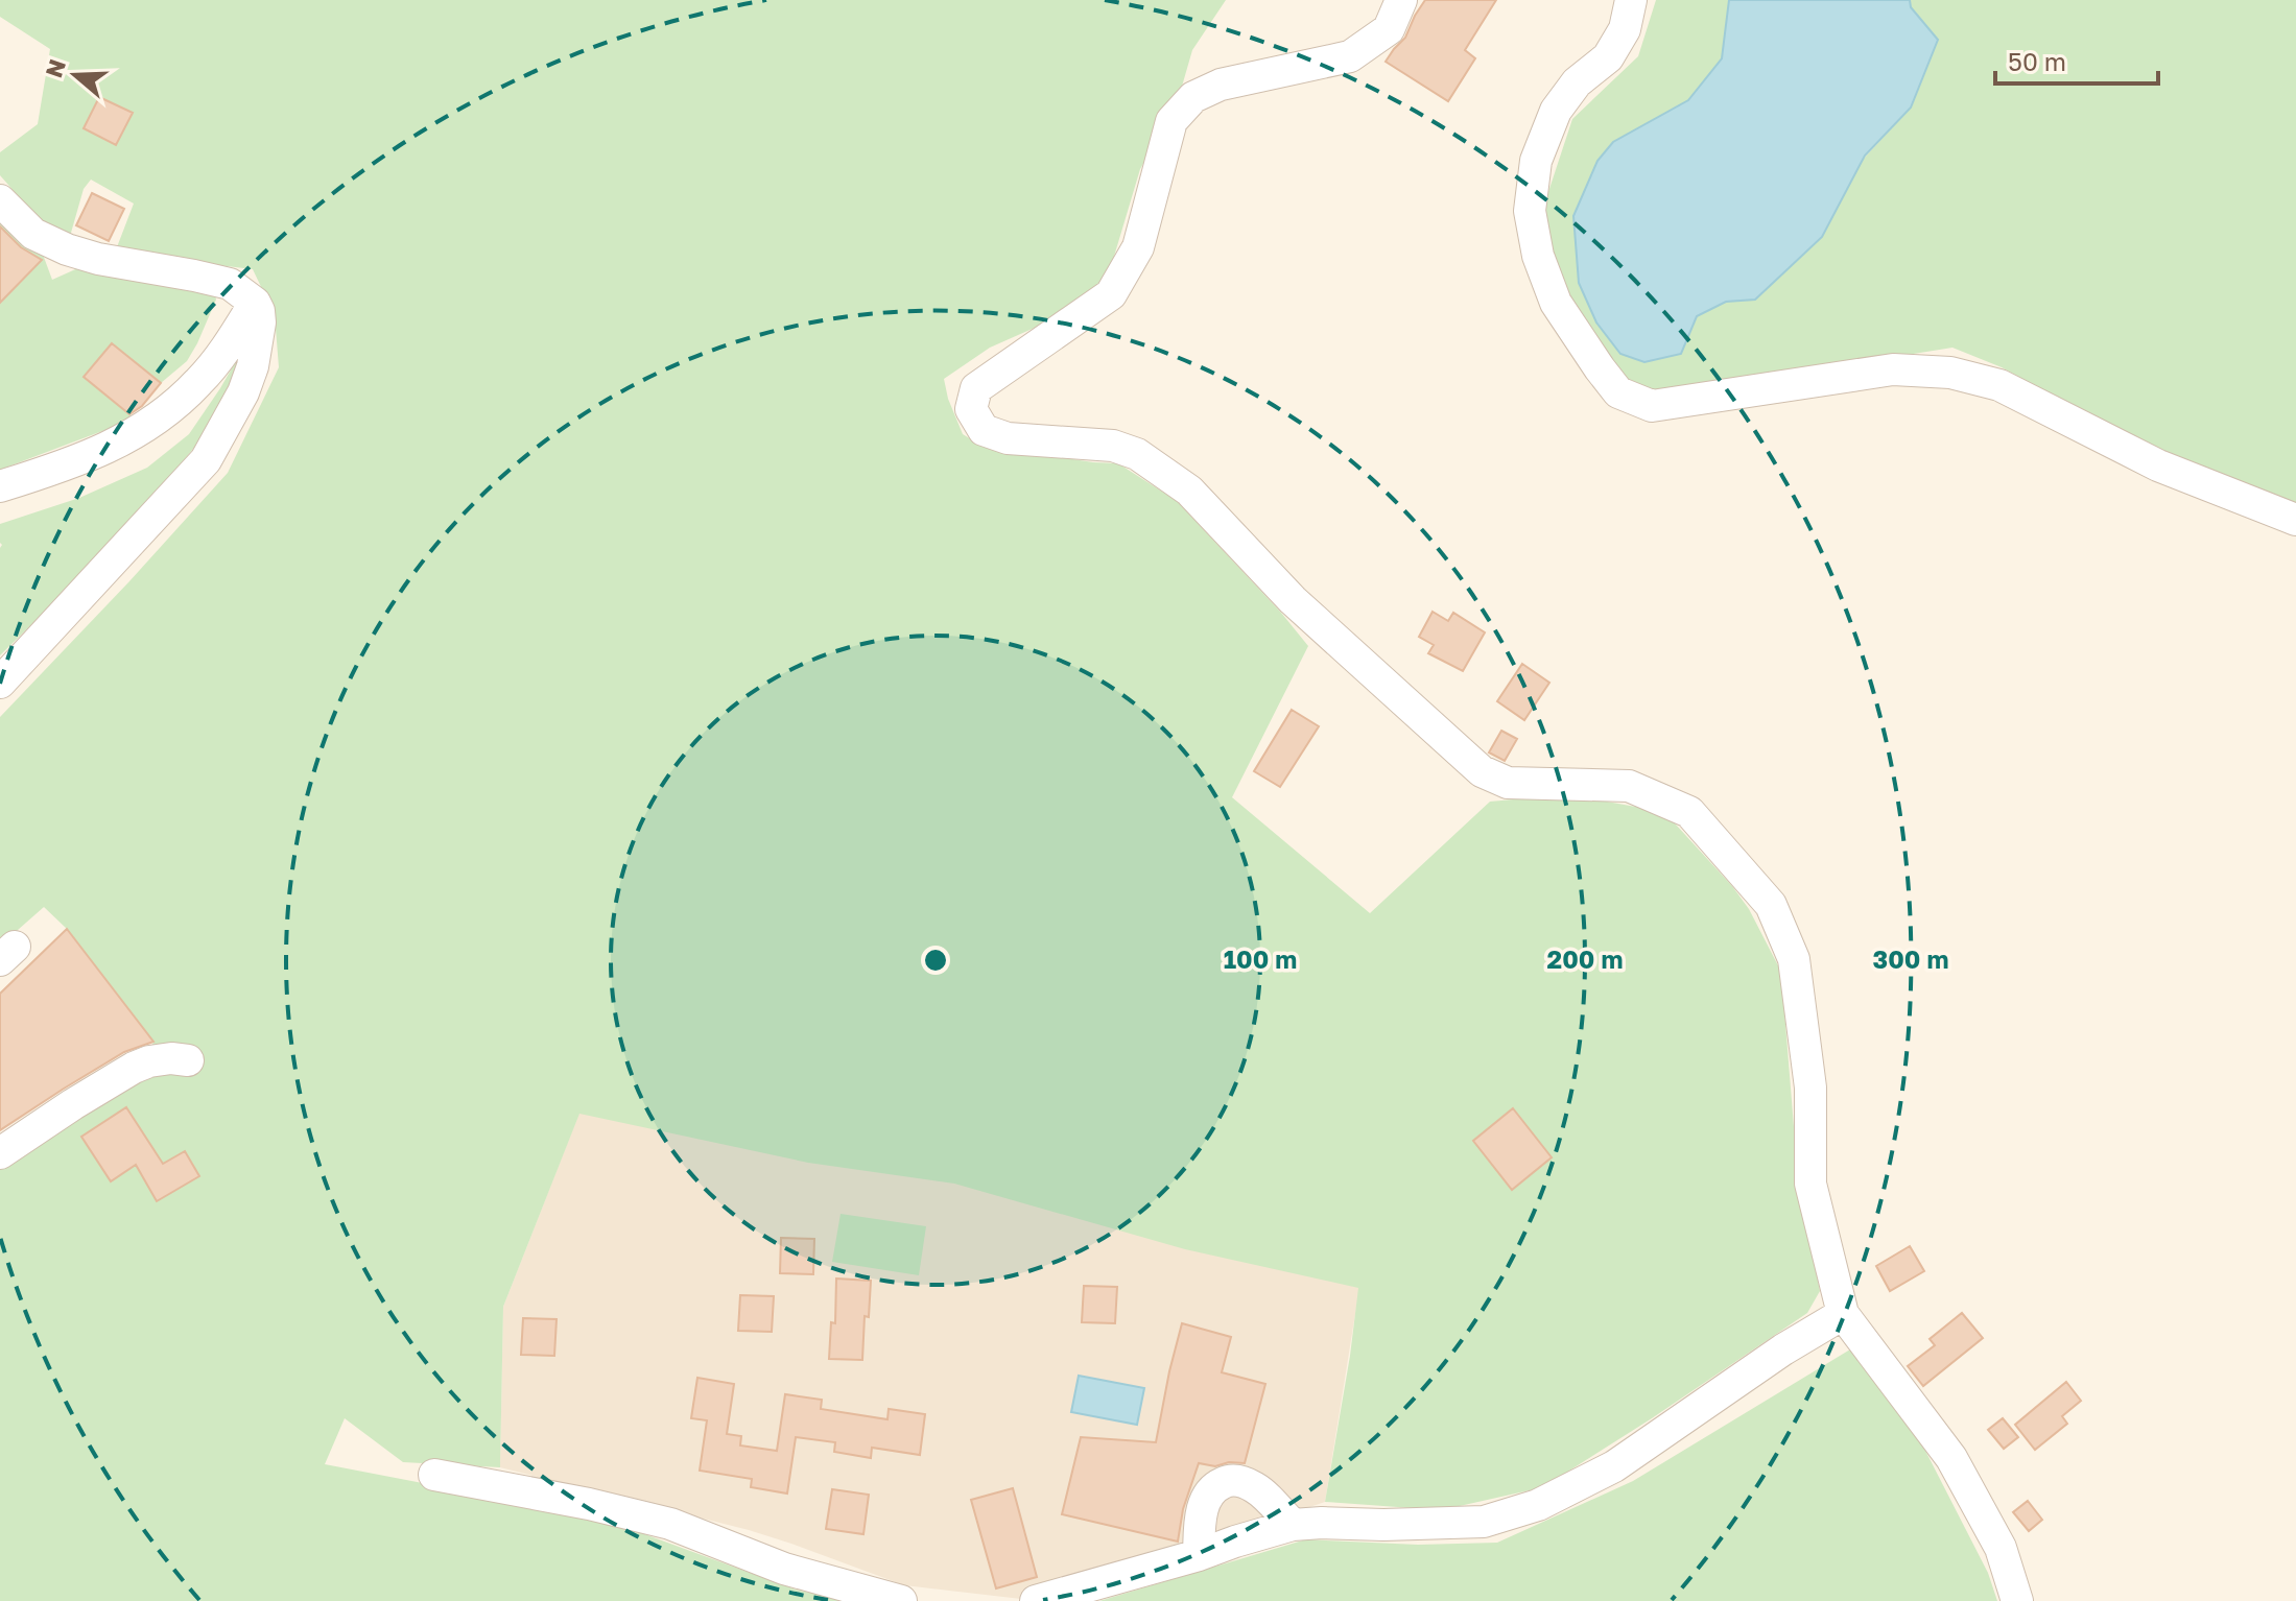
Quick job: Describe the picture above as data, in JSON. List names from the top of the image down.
{
  "scale_bar": "50 m",
  "north": "left",
  "rings": ["100 m", "200 m", "300 m"]
}
